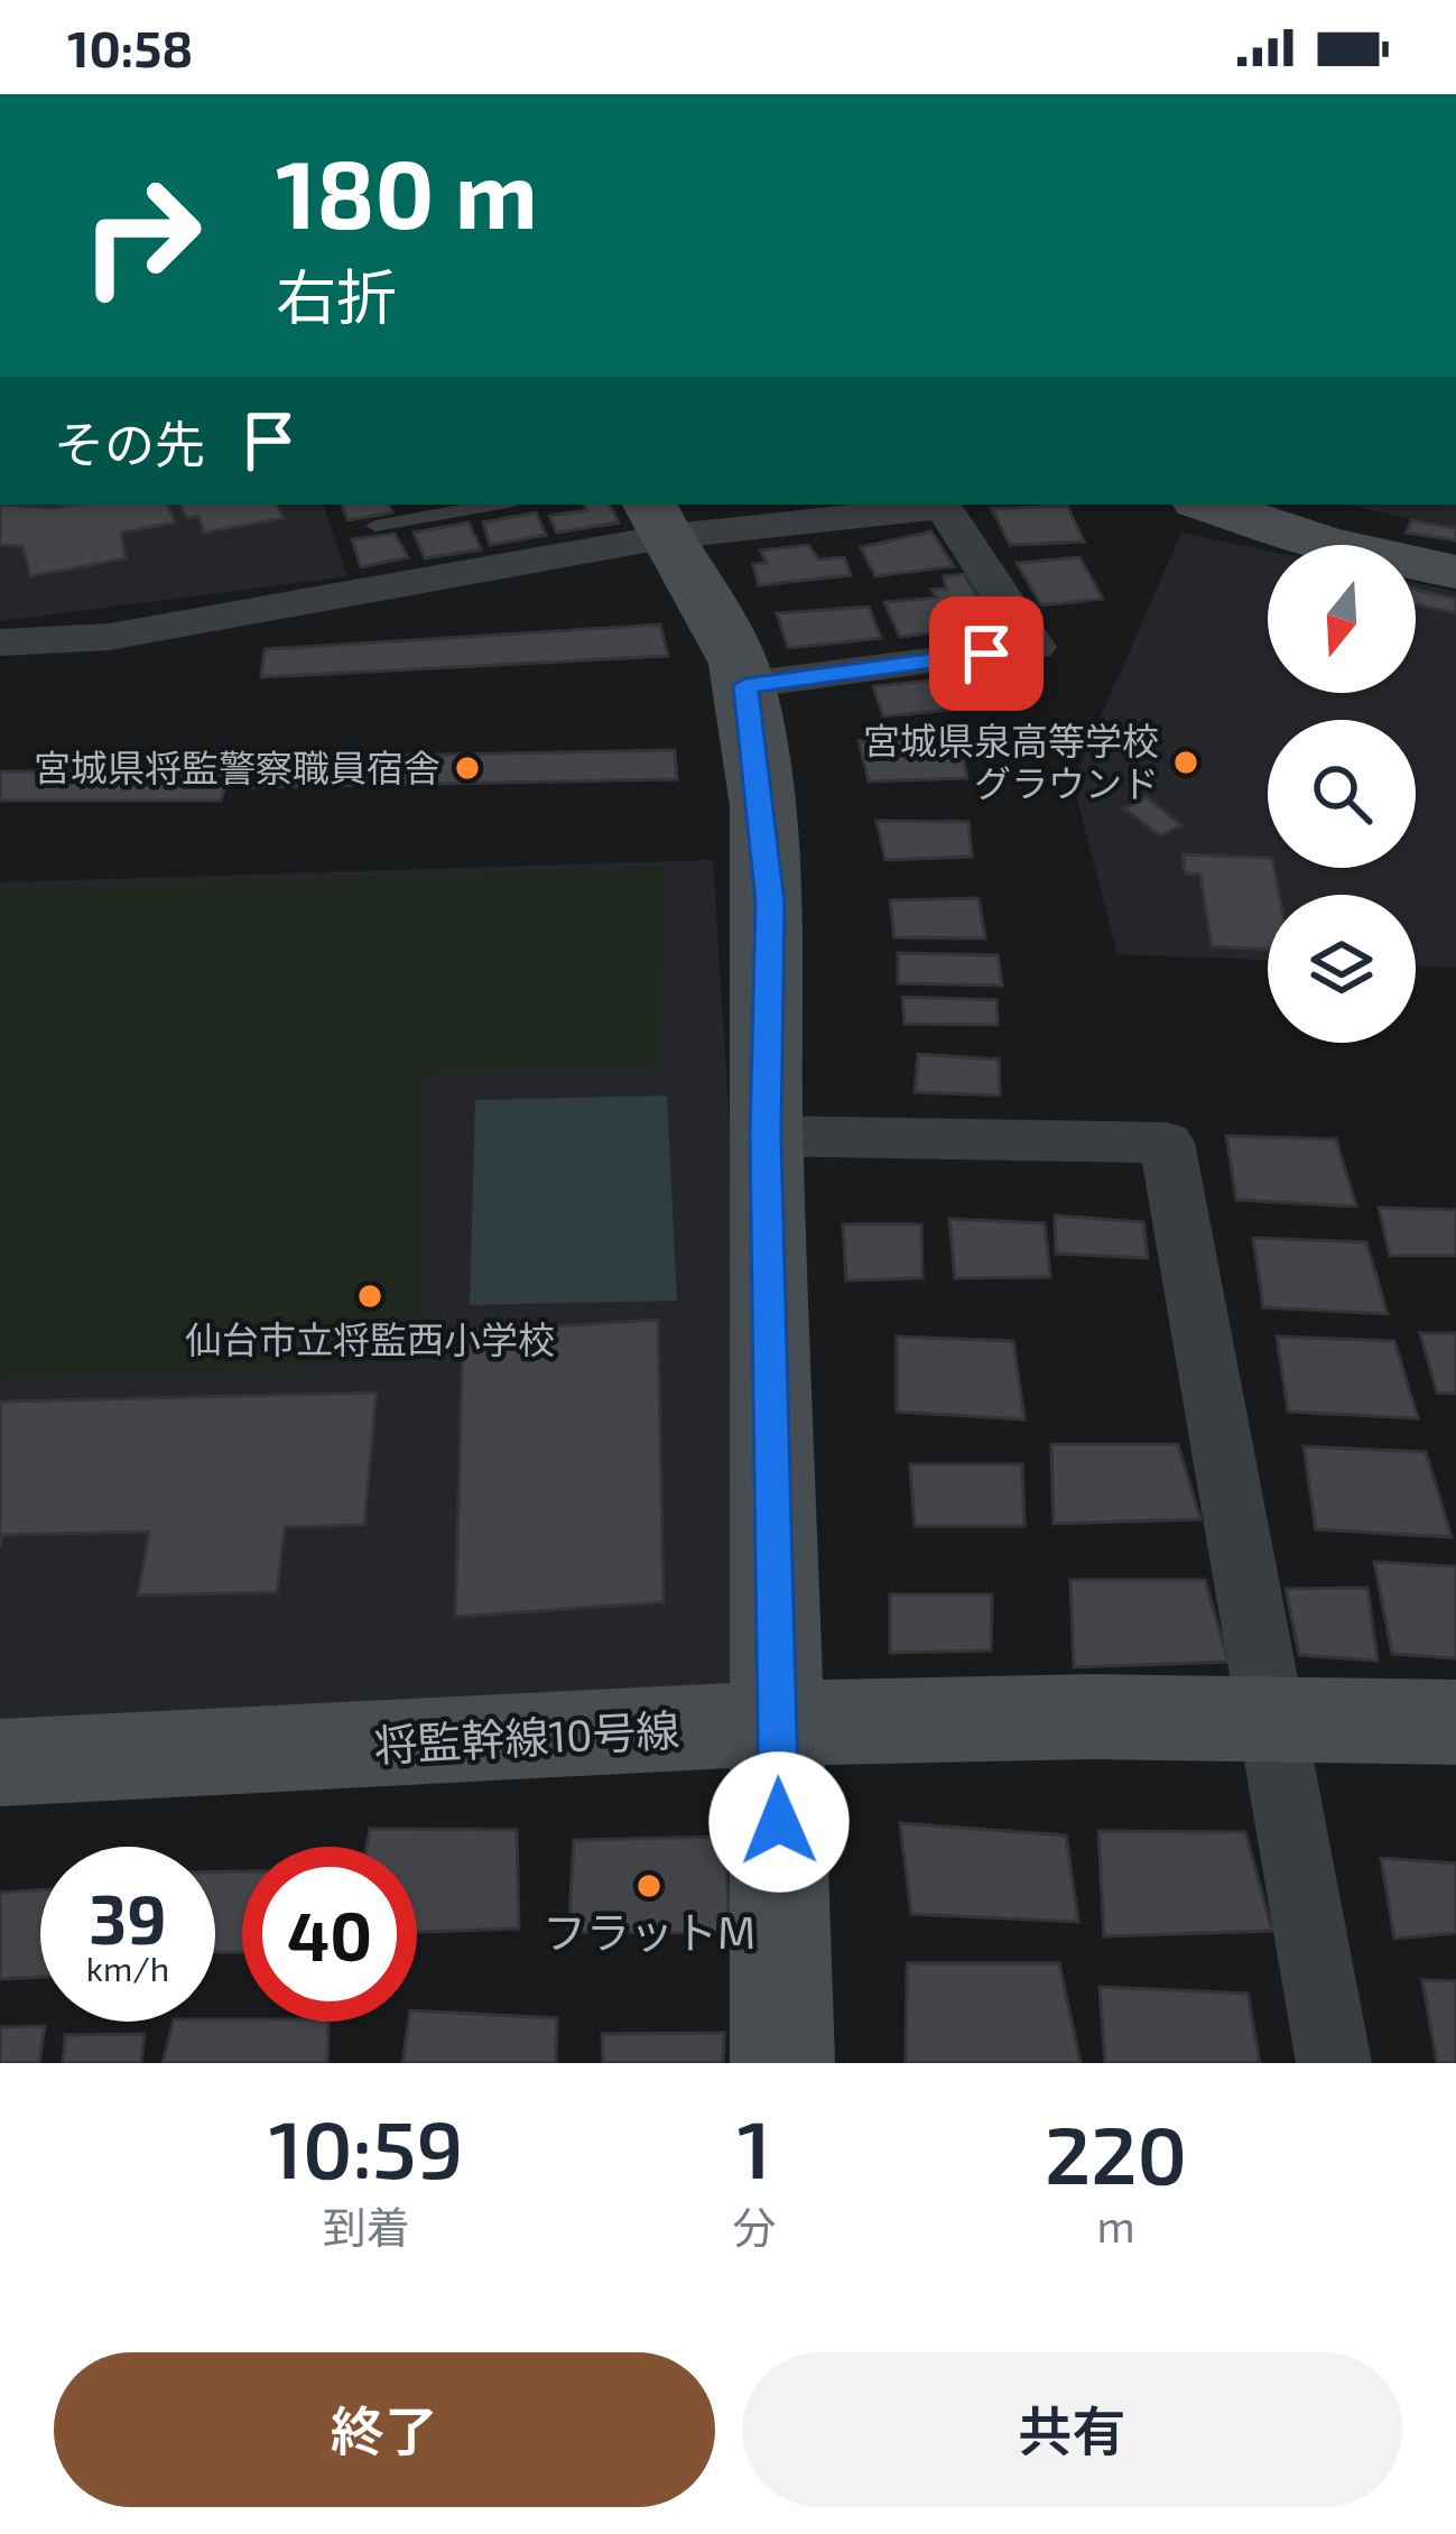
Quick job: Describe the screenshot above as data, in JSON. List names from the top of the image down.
{
  "streets": {
    "street": ["将監幹線10号線"]
  },
  "places": [
    "宮城県泉高等学校 グラウンド",
    "宮城県将監警察職員宿舎",
    "仙台市立将監西小学校",
    "フラットM"
  ],
  "north": "bottom",
  "page": {
    "status": "10:58",
    "turn": ["180 m", "右折"],
    "then": "その先",
    "speed": "39 km/h",
    "limit": "40",
    "eta": [
      "10:59",
      "到着",
      "1",
      "分",
      "220",
      "m"
    ],
    "buttons": ["終了", "共有"]
  }
}
